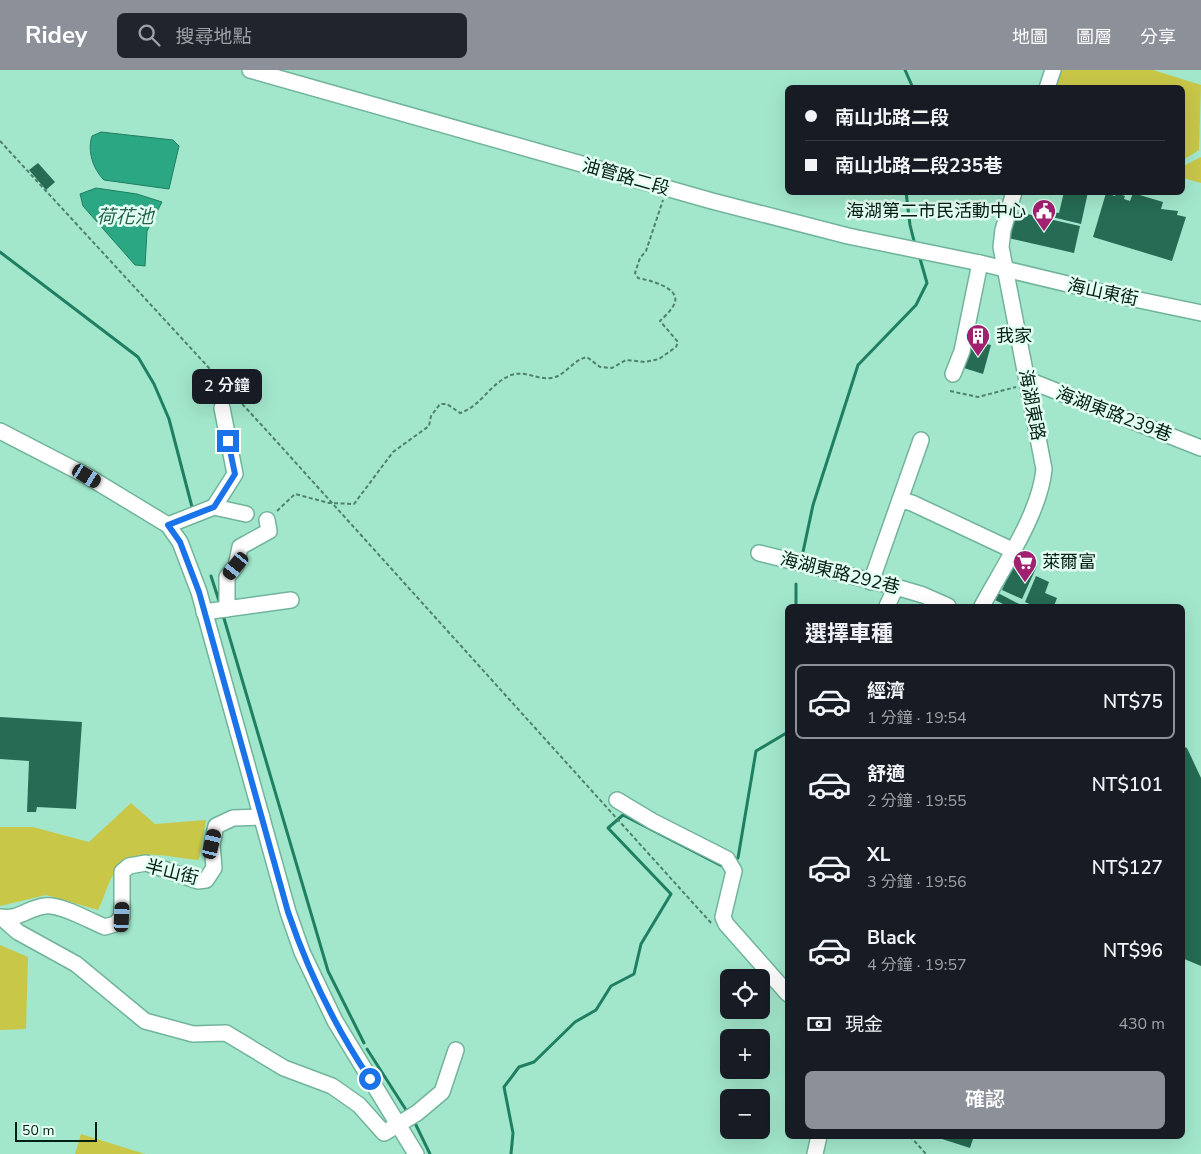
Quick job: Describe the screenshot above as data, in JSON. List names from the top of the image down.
{
  "streets": {
    "street": [
      "油管路二段",
      "海山東街",
      "海湖東路",
      "海湖東路239巷",
      "海湖東路292巷",
      "半山街"
    ]
  },
  "crossings": [
    ["油管路二段", "海山東街"],
    ["油管路二段", "海湖東路"],
    ["海山東街", "海湖東路"],
    ["海湖東路", "海湖東路239巷"]
  ],
  "water": ["荷花池"],
  "places": {
    "public building": ["海湖第二市民活動中心"],
    "building": ["我家"],
    "supermarket": ["萊爾富"]
  },
  "scale_bar": "50 m",
  "page": {
    "header": "Ridey",
    "search": "搜尋地點",
    "nav": ["地圖", "圖層", "分享"],
    "banner": ["南山北路二段", "南山北路二段235巷"],
    "bubble": "2 分鐘",
    "heading": "選擇車種",
    "list": [
      {
        "name": "經濟",
        "note": "1 分鐘 · 19:54",
        "value": "NT$75"
      },
      {
        "name": "舒適",
        "note": "2 分鐘 · 19:55",
        "value": "NT$101"
      },
      {
        "name": "XL",
        "note": "3 分鐘 · 19:56",
        "value": "NT$127"
      },
      {
        "name": "Black",
        "note": "4 分鐘 · 19:57",
        "value": "NT$96"
      }
    ],
    "map_buttons": ["+", "−"],
    "pay": ["現金", "430 m"],
    "buttons": "確認",
    "scale": "50 m"
  }
}
